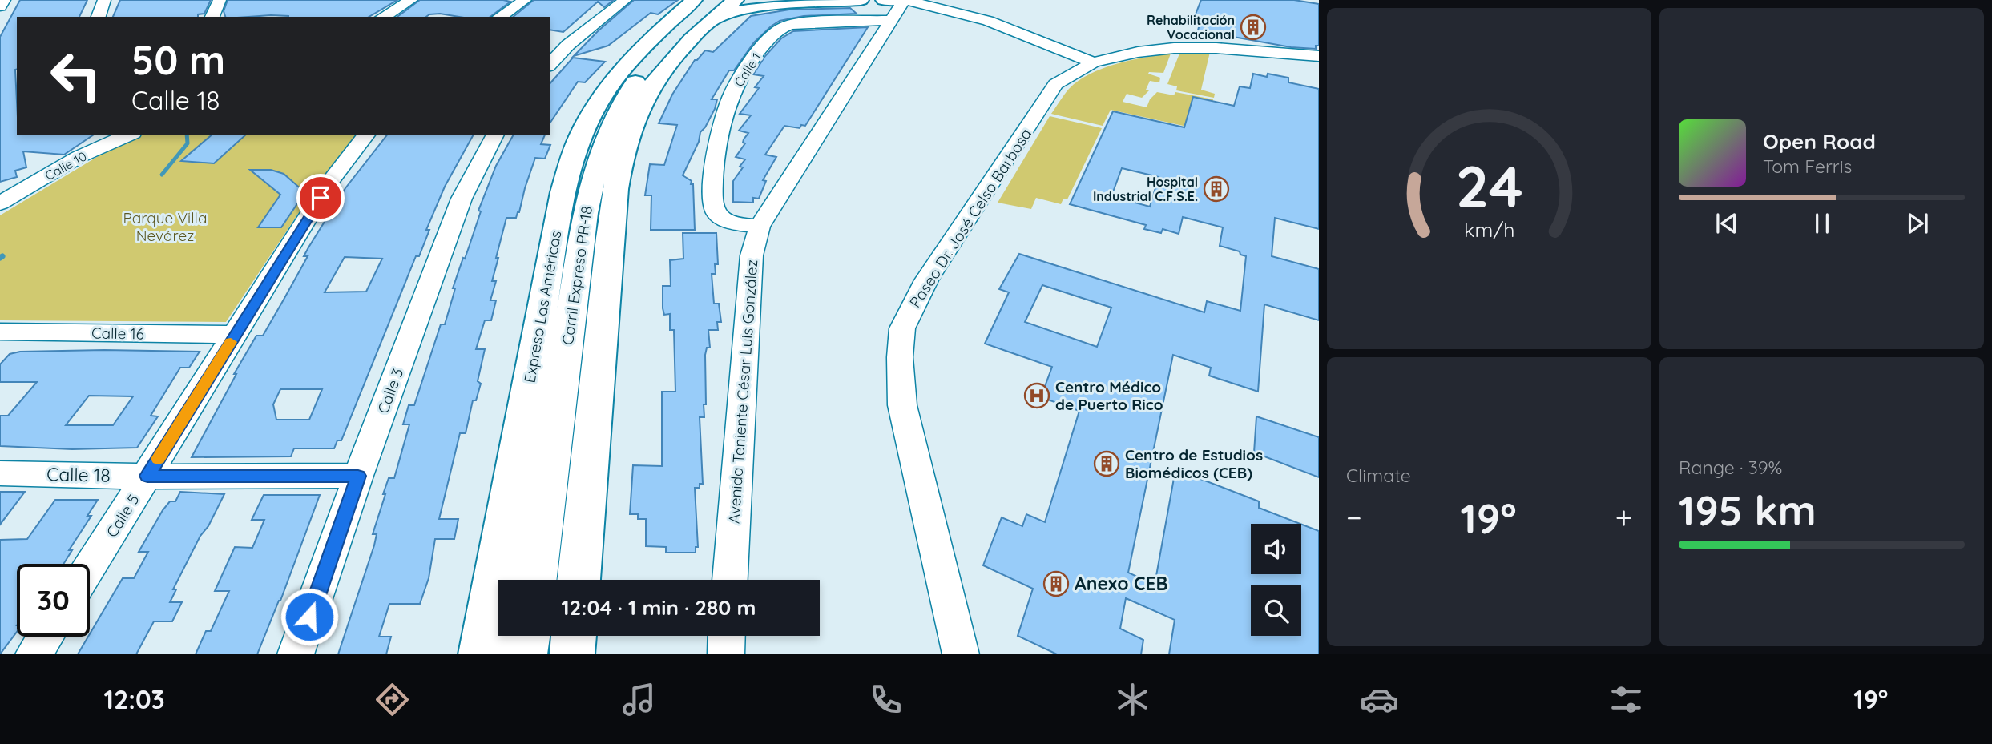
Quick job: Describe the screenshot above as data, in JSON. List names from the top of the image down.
{
  "streets": {
    "highway": ["Carril Expreso PR-18", "Expreso Las Américas"],
    "street": [
      "Calle 1",
      "Calle 10",
      "Paseo Dr. José Celso Barbosa",
      "Calle 16",
      "Calle 3",
      "Avenida Teniente César Luis González",
      "Calle 18",
      "Calle 5"
    ]
  },
  "crossings": [
    ["Calle 1", "Avenida Teniente César Luis González"],
    ["Carril Expreso PR-18", "Expreso Las Américas"],
    ["Calle 16", "Calle 5"],
    ["Calle 3", "Calle 18"],
    ["Calle 18", "Calle 5"]
  ],
  "parks": ["Parque Villa Nevárez"],
  "places": {
    "building": [
      "Rehabilitación Vocacional",
      "Hospital Industrial C.F.S.E.",
      "Centro de Estudios Biomédicos (CEB)",
      "Anexo CEB"
    ],
    "hospital": ["Centro Médico de Puerto Rico"]
  },
  "page": {
    "turn": ["50 m", "Calle 18"],
    "song": ["Open Road", "Tom Ferris"],
    "tile": [
      "Climate",
      ["Range · 39%", "195 km"]
    ],
    "heat": ["−", "19°", "+"],
    "limit": "30",
    "trip": "12:04 · 1 min · 280 m",
    "tabs": ["12:03", "19°"],
    "gauge": ["24", "km/h"]
  }
}
